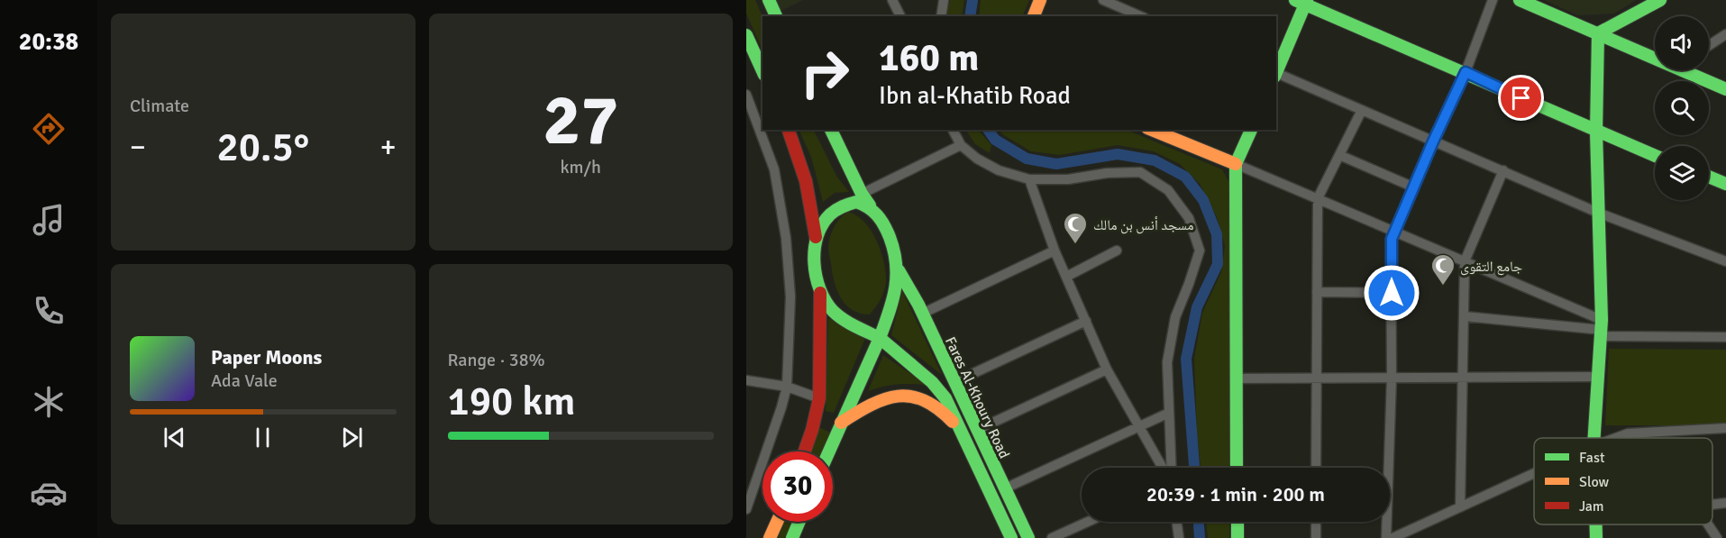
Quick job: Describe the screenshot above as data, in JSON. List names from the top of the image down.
{
  "streets": {
    "main road": ["Fares Al-Khoury Road"]
  },
  "places": {
    "mosque": ["مسجد أنس بن مالك", "جامع التقوى"]
  },
  "legend": ["Fast", "Slow", "Jam"],
  "page": {
    "tabs": "20:38",
    "tile": [
      "Climate",
      ["27", "km/h"],
      ["Range · 38%", "190 km"]
    ],
    "turn": ["160 m", "Ibn al-Khatib Road"],
    "heat": ["−", "20.5°", "+"],
    "song": ["Paper Moons", "Ada Vale"],
    "limit": "30",
    "trip": "20:39 · 1 min · 200 m"
  }
}
